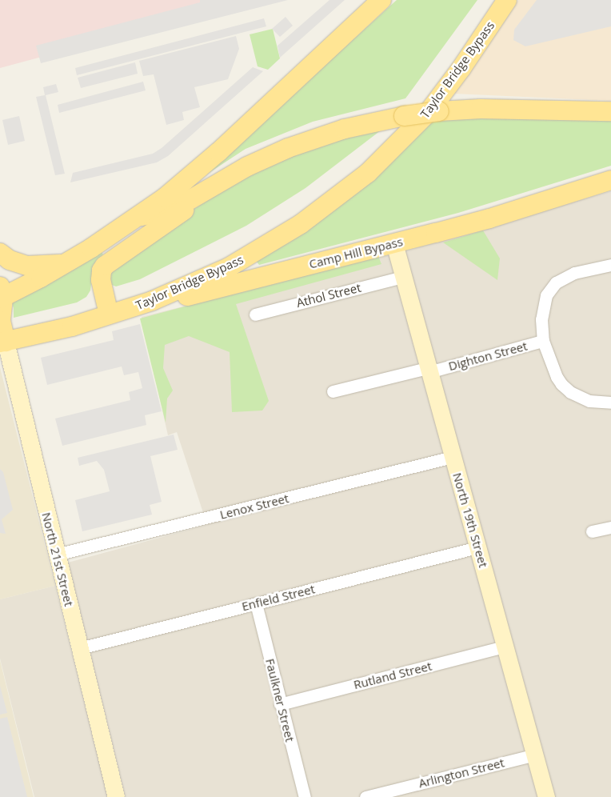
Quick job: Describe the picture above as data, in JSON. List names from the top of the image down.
{
  "streets": {
    "main road": ["Taylor Bridge Bypass", "Camp Hill Bypass", "North 21st Street"],
    "street": [
      "Athol Street",
      "Dighton Street",
      "Lenox Street",
      "North 19th Street",
      "Enfield Street",
      "Rutland Street",
      "Faulkner Street",
      "Arlington Street"
    ]
  },
  "crossings": [
    ["Taylor Bridge Bypass", "Camp Hill Bypass"],
    ["Taylor Bridge Bypass", "North 21st Street"],
    ["Camp Hill Bypass", "North 19th Street"],
    ["Athol Street", "North 19th Street"],
    ["Dighton Street", "North 19th Street"],
    ["Lenox Street", "North 19th Street"],
    ["Lenox Street", "North 21st Street"],
    ["North 19th Street", "Enfield Street"],
    ["North 19th Street", "Rutland Street"],
    ["North 19th Street", "Arlington Street"],
    ["North 21st Street", "Enfield Street"],
    ["Enfield Street", "Faulkner Street"],
    ["Rutland Street", "Faulkner Street"]
  ]
}
